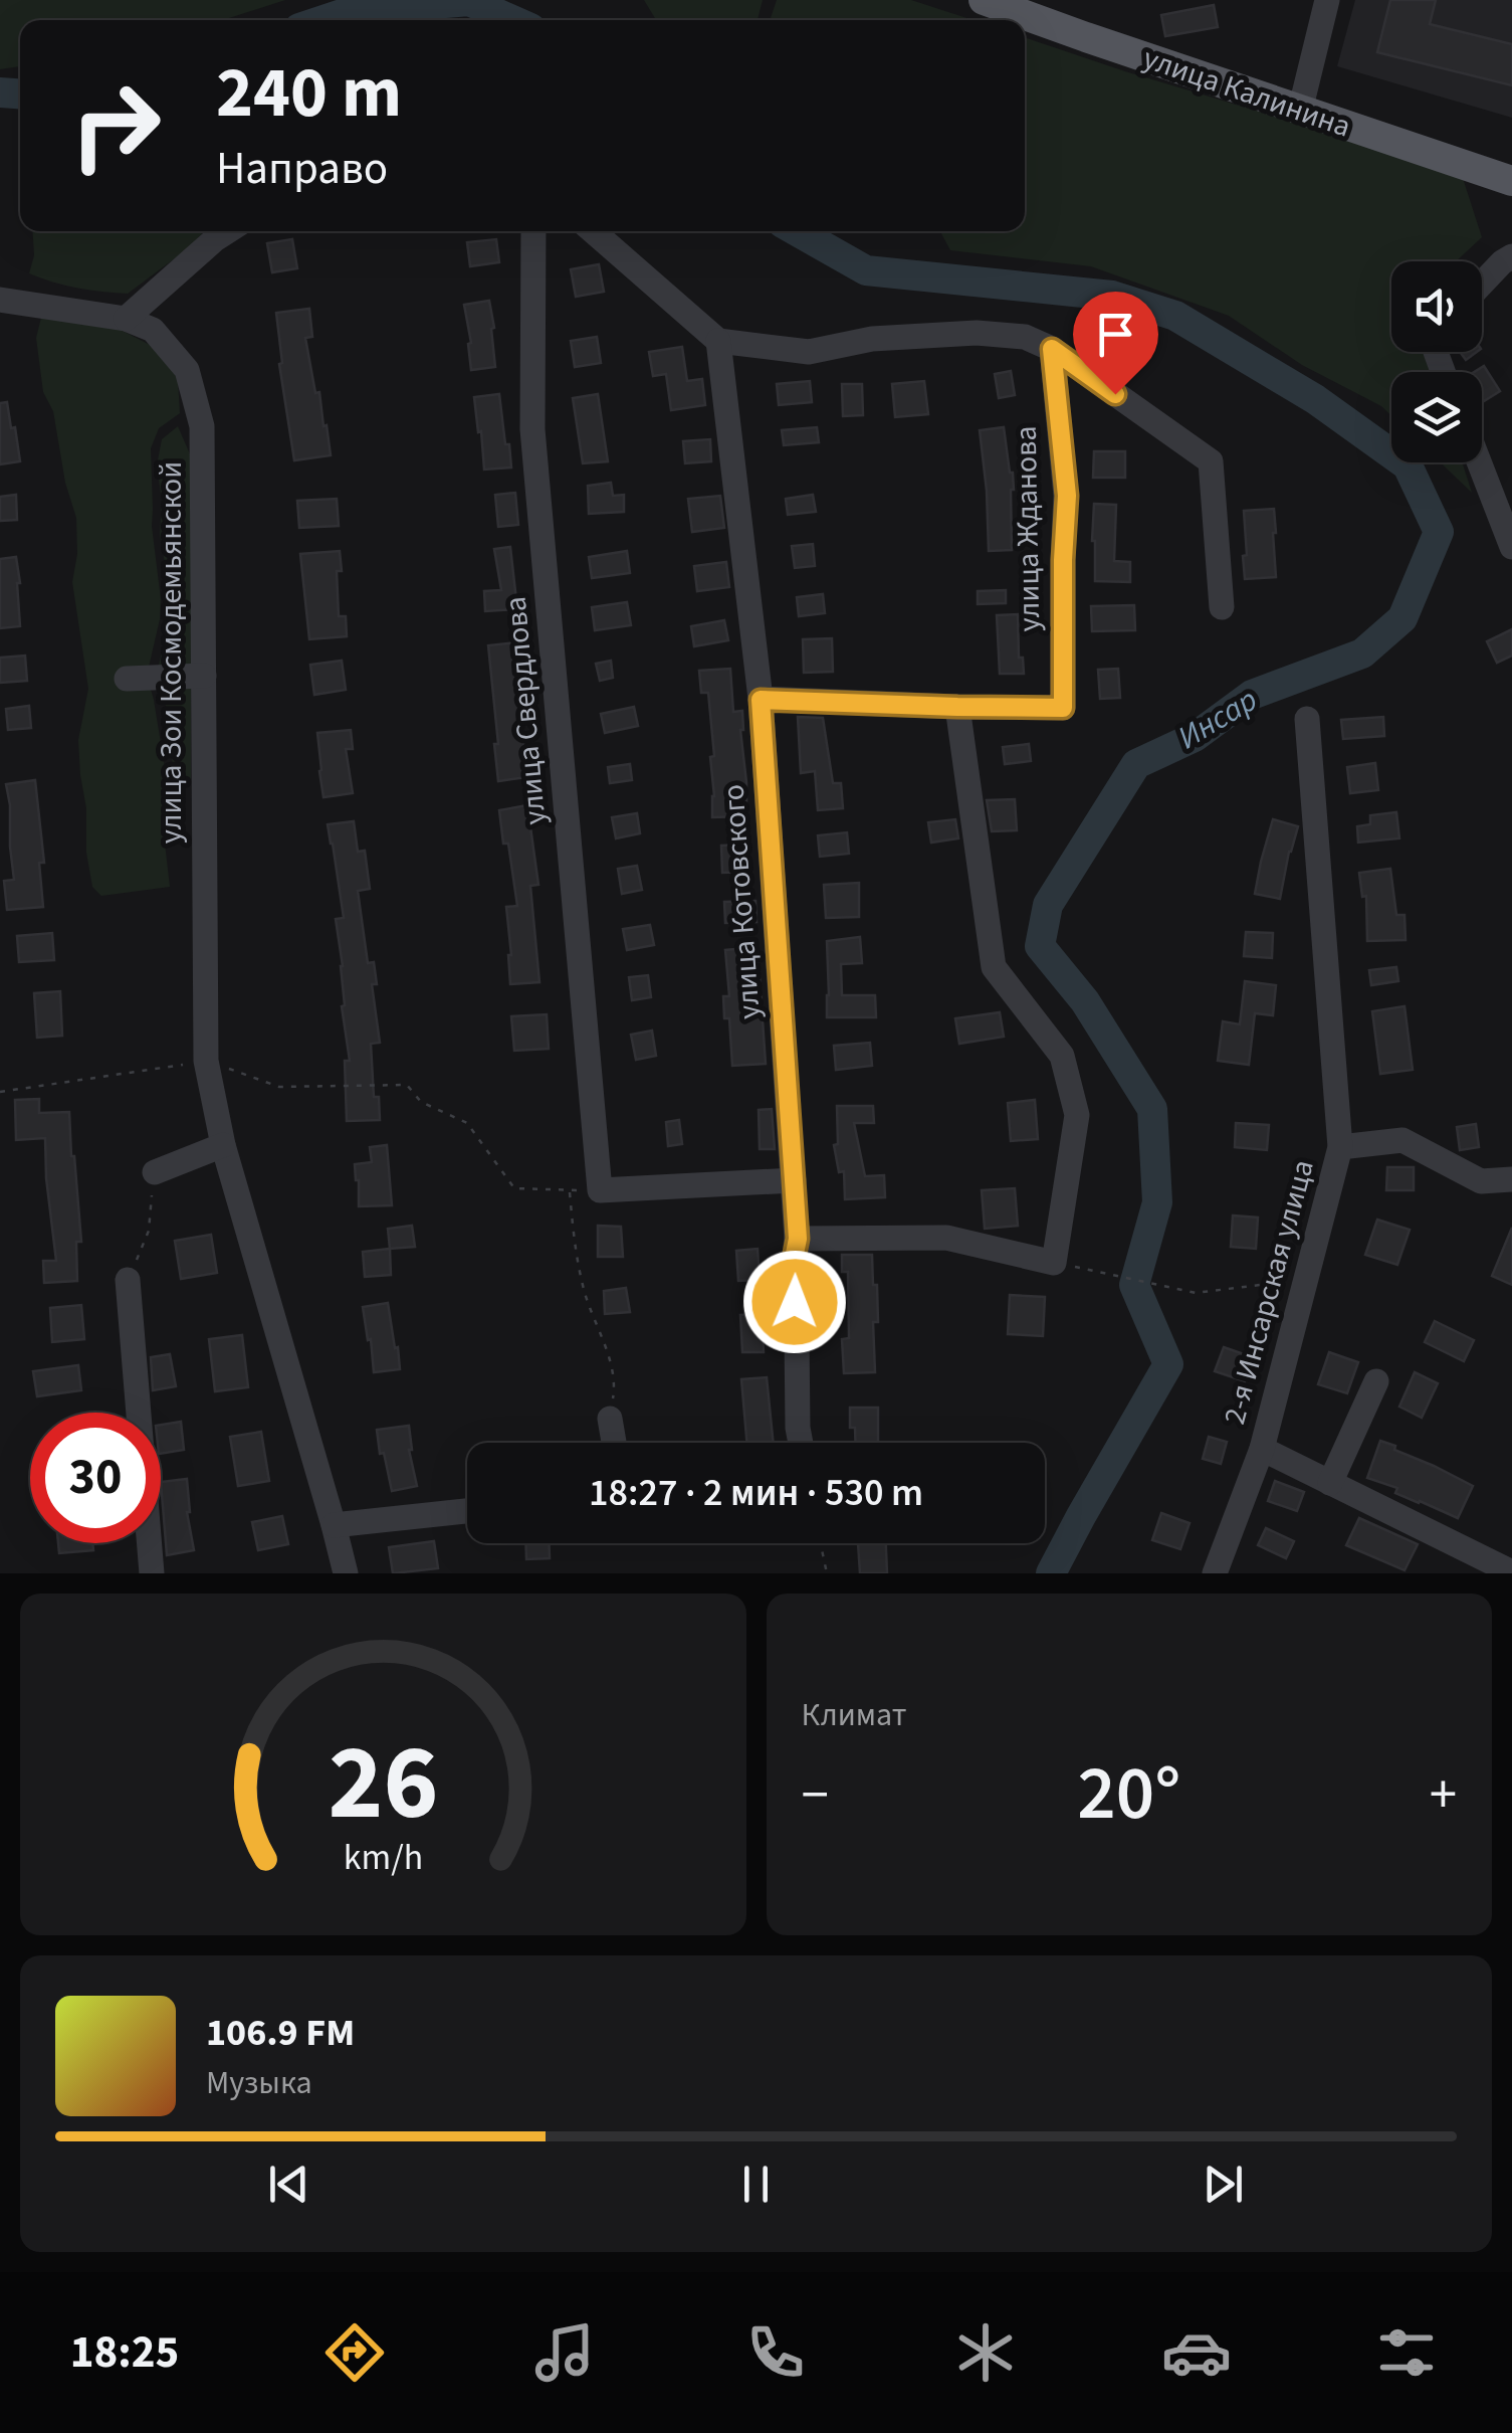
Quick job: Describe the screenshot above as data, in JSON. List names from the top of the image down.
{
  "streets": {
    "main road": ["улица Калинина"],
    "street": [
      "улица Жданова",
      "улица Зои Космодемьянской",
      "улица Свердлова",
      "улица Котовского",
      "2-я Инсарская улица"
    ]
  },
  "water": ["Инсар"],
  "page": {
    "turn": ["240 m", "Направо"],
    "limit": "30",
    "trip": "18:27 · 2 мин · 530 m",
    "tile": "Климат",
    "heat": ["−", "20°", "+"],
    "song": ["106.9 FM", "Музыка"],
    "tabs": "18:25",
    "gauge": ["26", "km/h"]
  }
}
